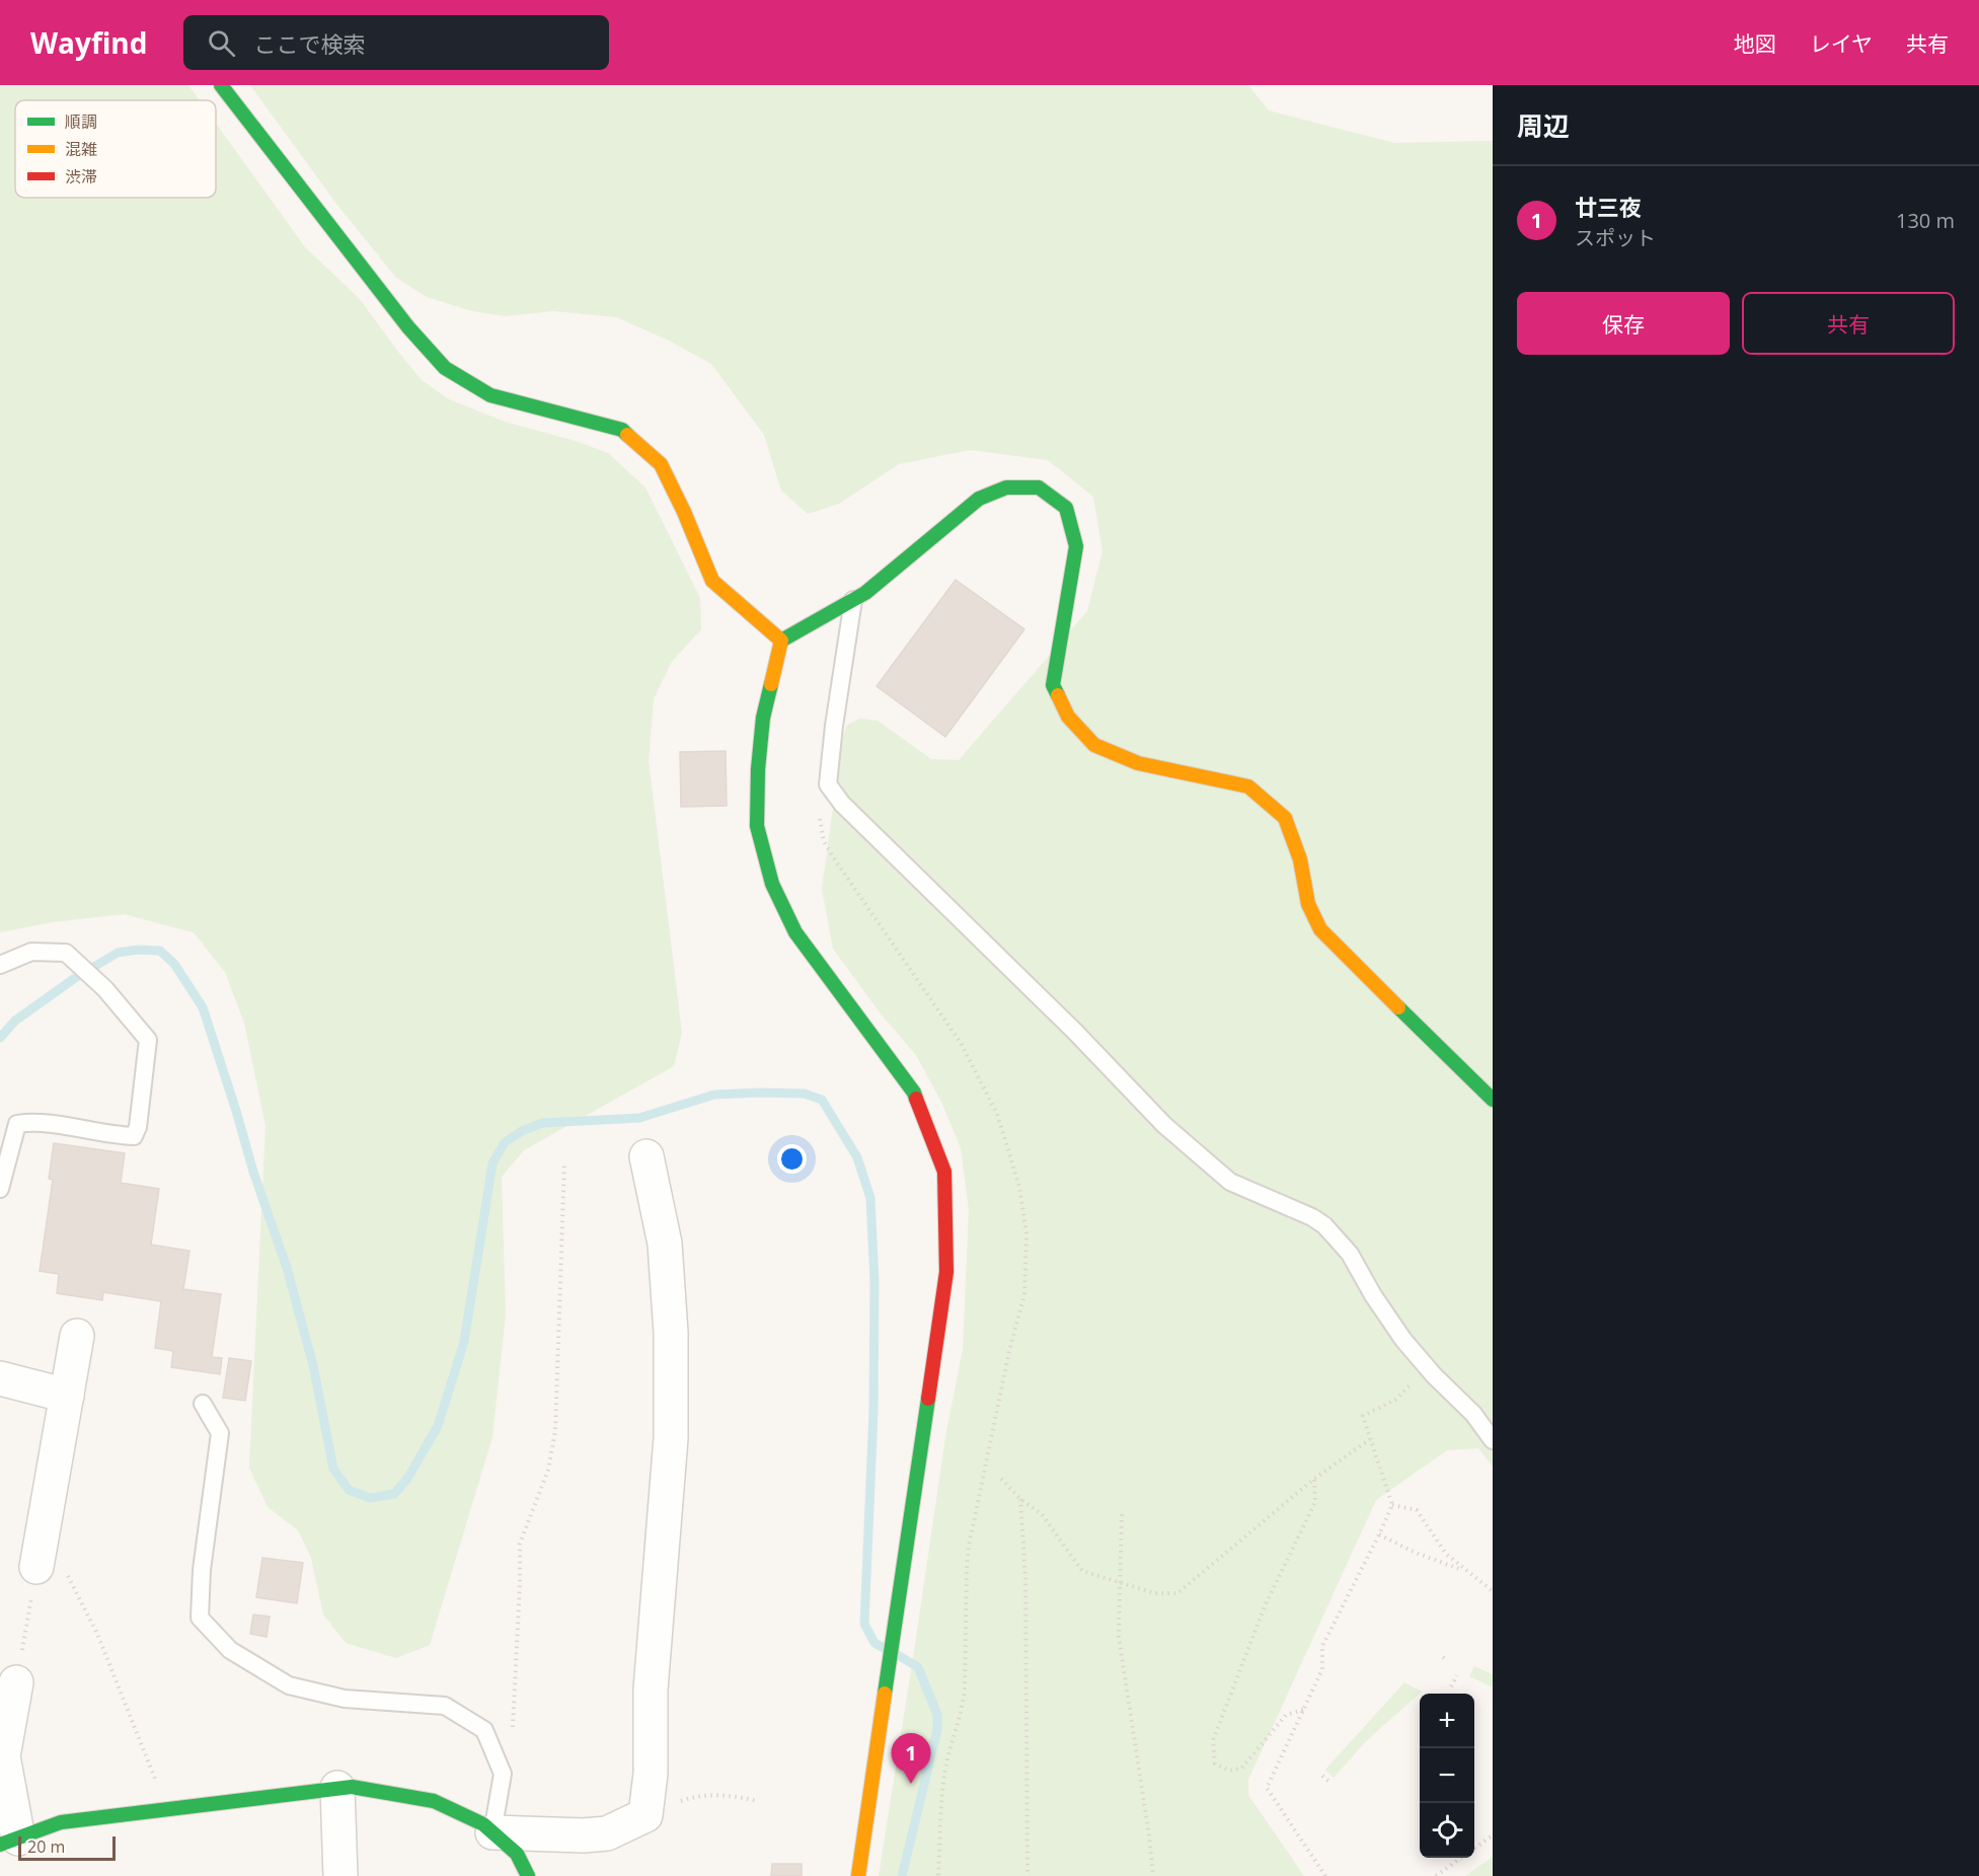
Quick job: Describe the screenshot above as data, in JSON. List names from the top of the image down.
{
  "legend": ["順調", "混雑", "渋滞"],
  "scale_bar": "20 m",
  "page": {
    "header": "Wayfind",
    "search": "ここで検索",
    "nav": ["地図", "レイヤ", "共有"],
    "heading": "周辺",
    "list": [
      {
        "mark": "1",
        "name": "廿三夜",
        "note": "スポット",
        "value": "130 m"
      }
    ],
    "buttons": ["保存", "共有"],
    "map_buttons": ["+", "−"],
    "pins": "1",
    "scale": "20 m"
  }
}
